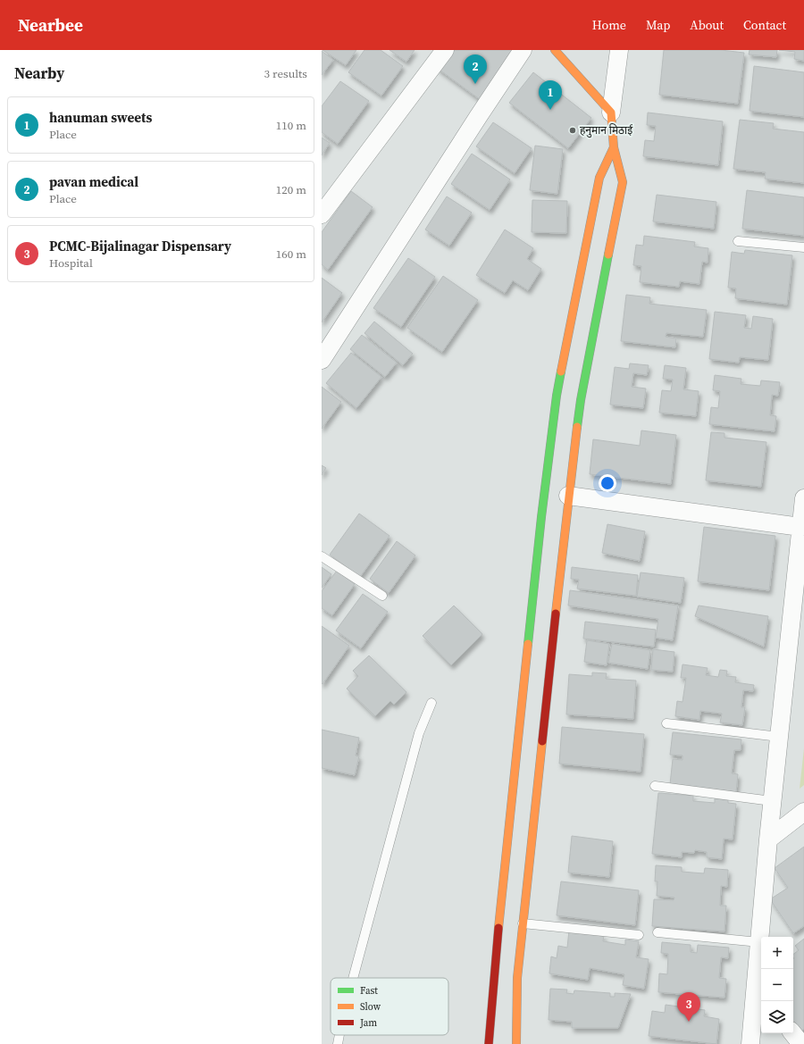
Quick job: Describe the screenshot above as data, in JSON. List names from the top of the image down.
{
  "places": ["हनुमान मिठाई"],
  "legend": ["Fast", "Slow", "Jam"],
  "page": {
    "header": "Nearbee",
    "nav": [
      "Home",
      "Map",
      "About",
      "Contact"
    ],
    "heading": ["Nearby", "3 results"],
    "pins": ["2", "1", "3"],
    "list": [
      {
        "mark": "1",
        "name": "hanuman sweets",
        "note": "Place",
        "value": "110 m"
      },
      {
        "mark": "2",
        "name": "pavan medical",
        "note": "Place",
        "value": "120 m"
      },
      {
        "mark": "3",
        "name": "PCMC-Bijalinagar Dispensary",
        "note": "Hospital",
        "value": "160 m"
      }
    ],
    "map_buttons": ["+", "−"]
  }
}
